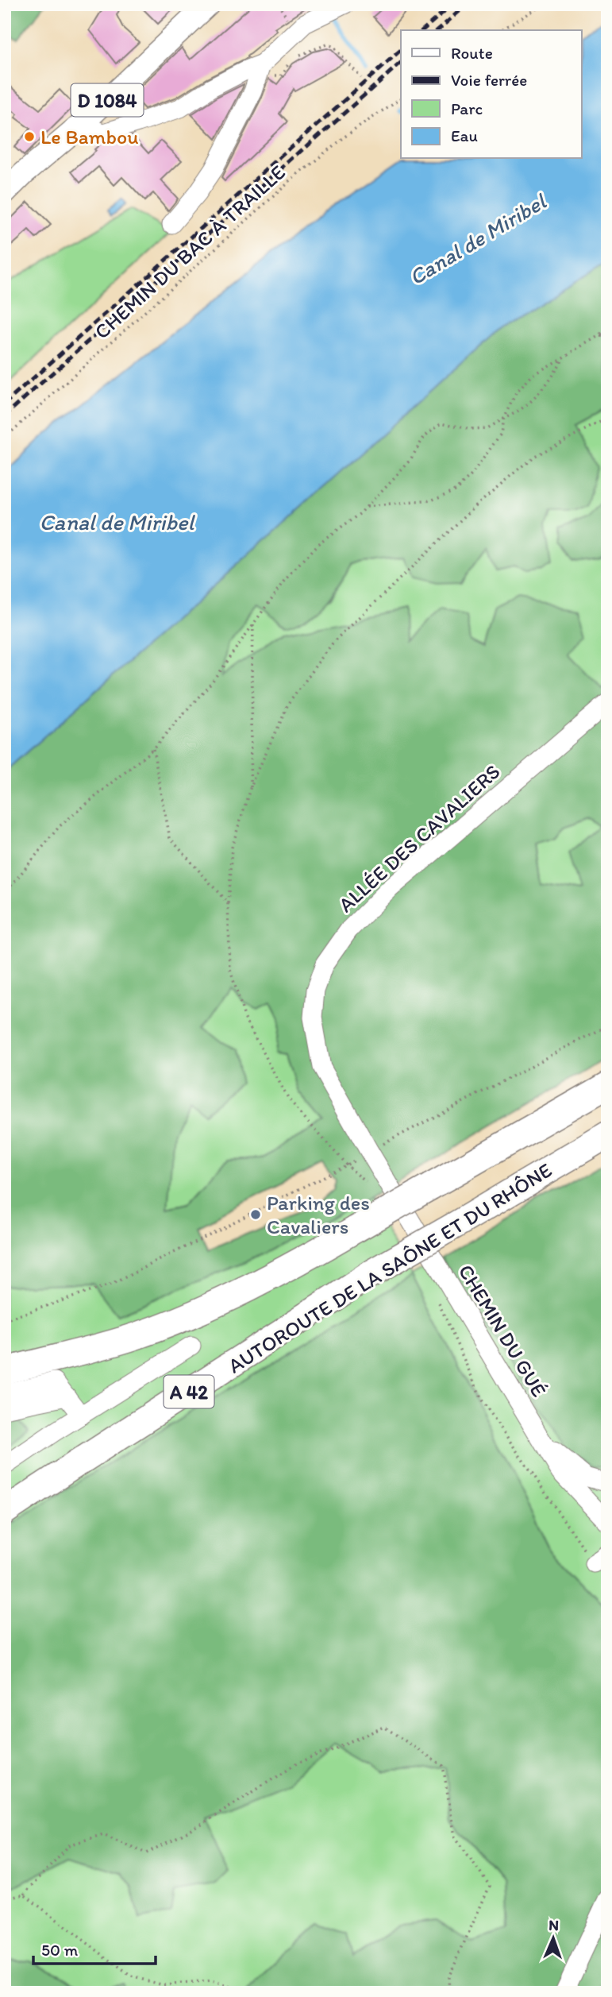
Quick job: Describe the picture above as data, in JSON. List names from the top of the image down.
{
  "streets": {
    "highway": ["AUTOROUTE DE LA SAÔNE ET DU RHÔNE", "A 42"],
    "main road": ["D 1084"],
    "street": ["ALLÉE DES CAVALIERS", "CHEMIN DU GUÉ"],
    "path": ["CHEMIN DU BAC À TRAILLE"]
  },
  "crossings": [
    ["ALLÉE DES CAVALIERS", "CHEMIN DU GUÉ"]
  ],
  "water": ["Canal de Miribel"],
  "places": ["Le Bambou", "Parking des Cavaliers"],
  "legend": [
    "Route",
    "Voie ferrée",
    "Parc",
    "Eau"
  ],
  "scale_bar": "50 m",
  "north": "top"
}
